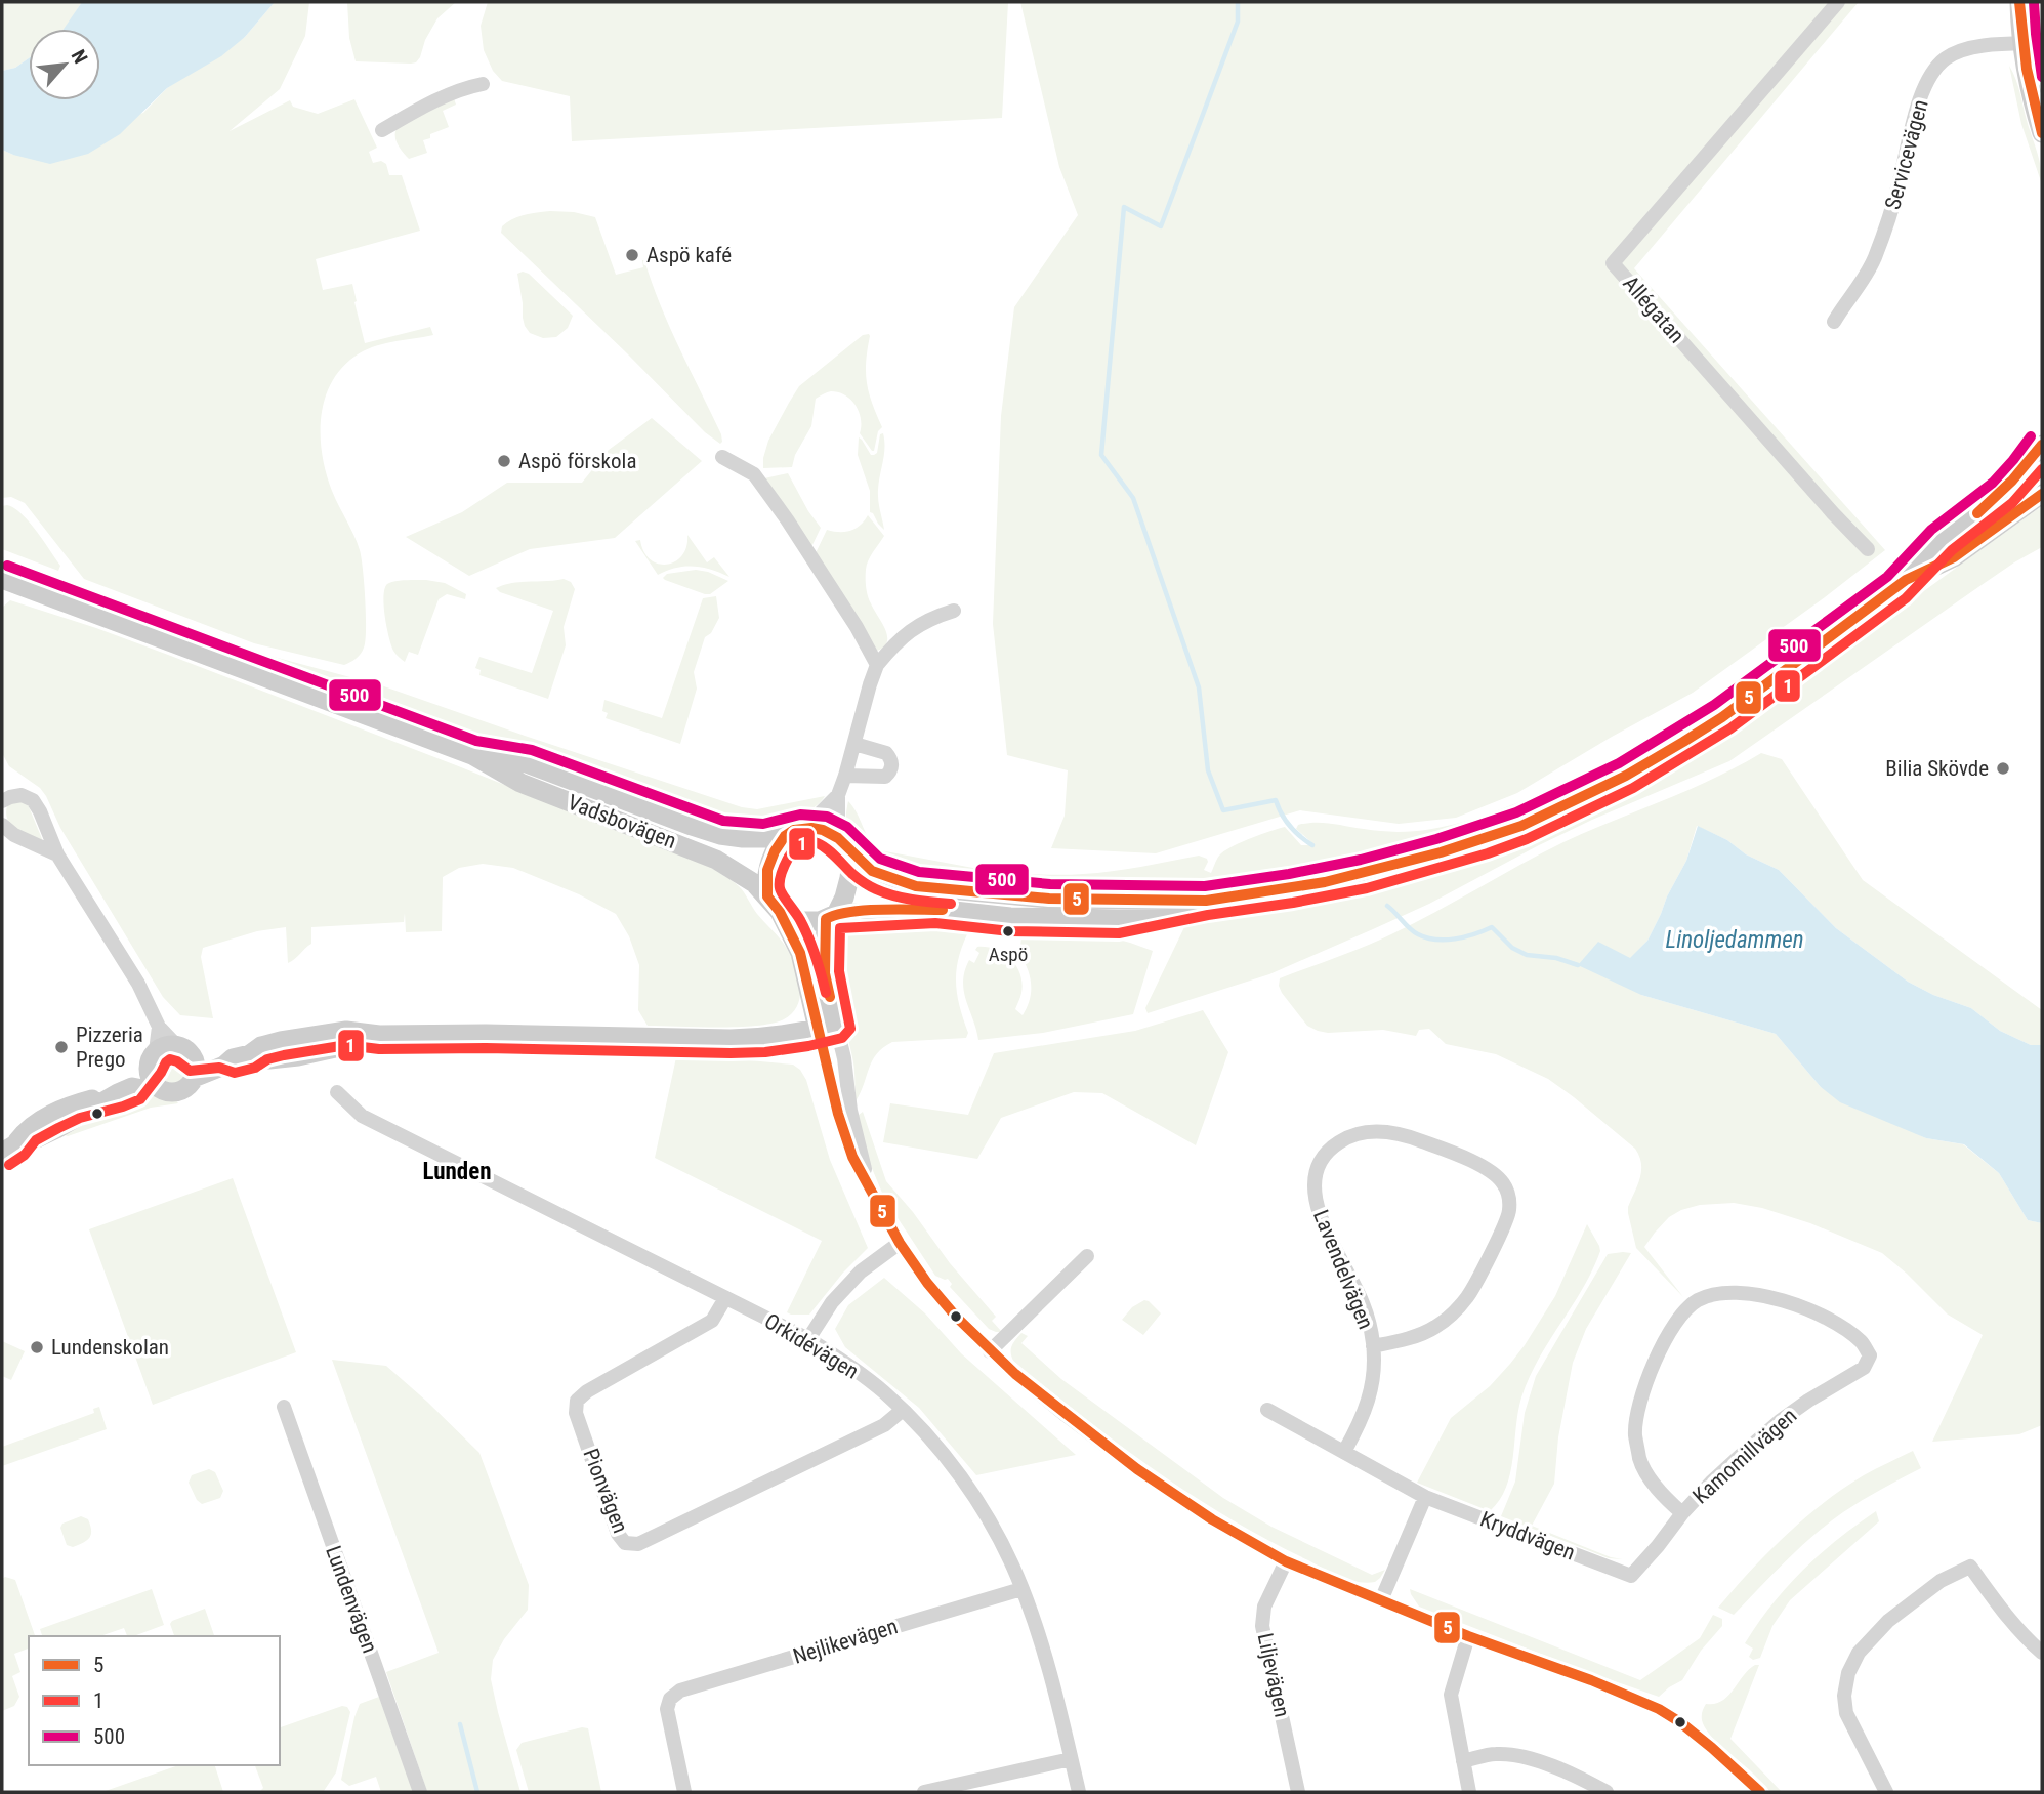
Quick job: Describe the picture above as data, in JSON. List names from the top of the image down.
{
  "streets": {
    "main road": ["Vadsbovägen"],
    "street": [
      "Servicevägen",
      "Allégatan",
      "Lavendelvägen",
      "Orkidévägen",
      "Kamomillvägen",
      "Pionvägen",
      "Kryddvägen",
      "Lundenvägen",
      "Nejlikevägen",
      "Liljevägen"
    ]
  },
  "crossings": [
    ["Lavendelvägen", "Kryddvägen"],
    ["Orkidévägen", "Pionvägen"],
    ["Orkidévägen", "Nejlikevägen"],
    ["Kamomillvägen", "Kryddvägen"]
  ],
  "districts": ["Lunden"],
  "water": ["Linoljedammen"],
  "places": [
    "Aspö kafé",
    "Aspö förskola",
    "Bilia Skövde",
    "Aspö",
    "Pizzeria Prego",
    "Lundenskolan"
  ],
  "lines": ["transit line 5", "transit line 500", "transit line 1"],
  "legend": ["5", "1", "500"],
  "north": "top right"
}
